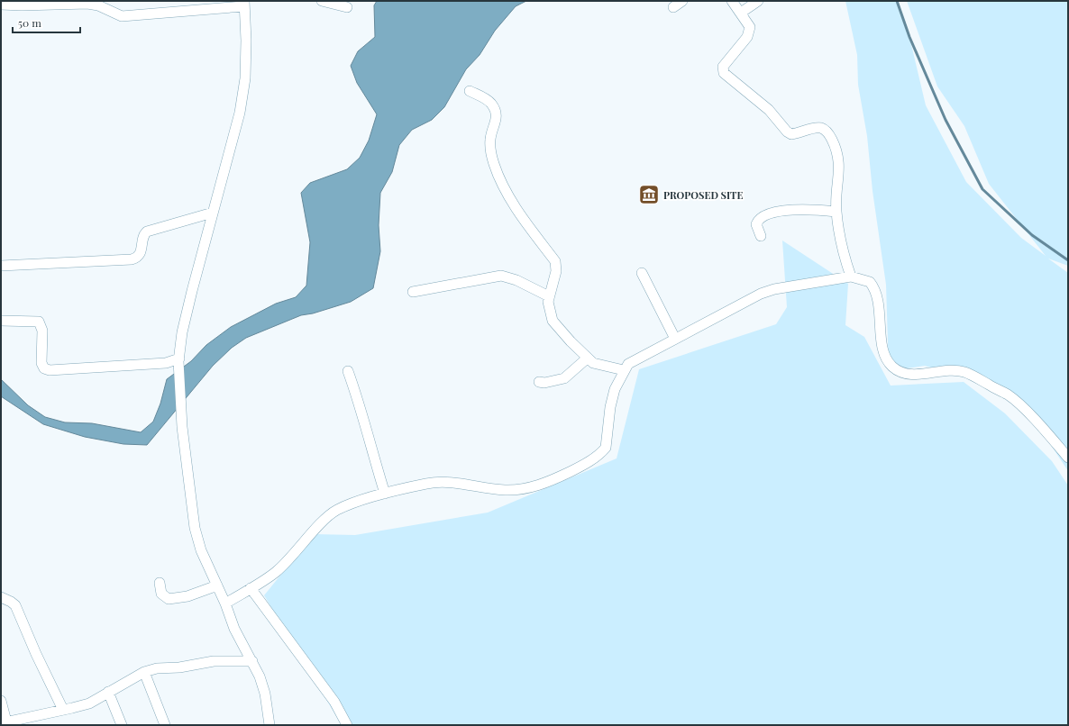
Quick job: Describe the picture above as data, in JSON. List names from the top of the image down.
{
  "places": {
    "museum": ["PROPOSED SITE"]
  },
  "scale_bar": "50 m"
}
